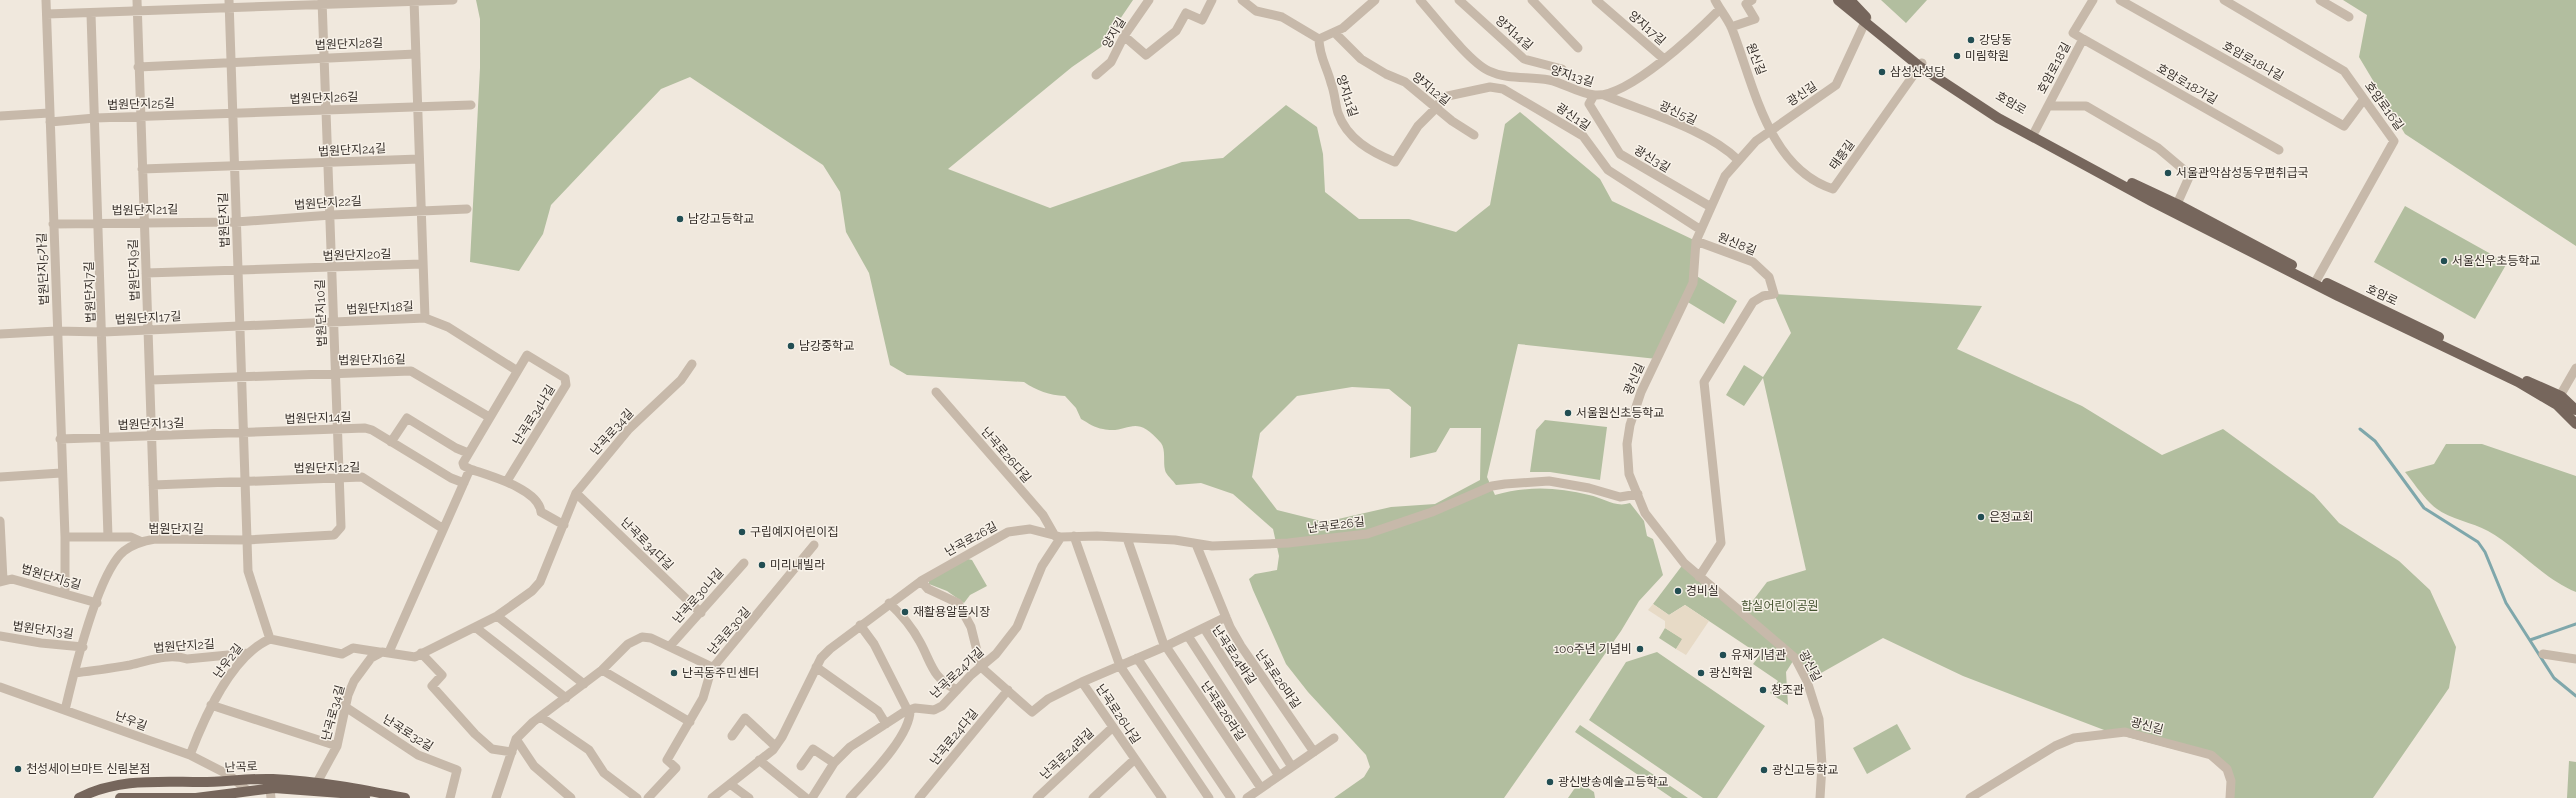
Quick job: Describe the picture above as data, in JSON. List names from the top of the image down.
{
  "streets": {
    "main road": ["호암로", "난곡로"],
    "street": [
      "양지17길",
      "양지길",
      "양지14길",
      "법원단지28길",
      "원신길",
      "호암로18나길",
      "호암로18길",
      "양지13길",
      "호암로18가길",
      "양지12길",
      "광신길",
      "양지11길",
      "법원단지26길",
      "법원단지25길",
      "호암로16길",
      "광신5길",
      "광신1길",
      "법원단지24길",
      "태흥길",
      "광신3길",
      "법원단지22길",
      "법원단지21길",
      "법원단지길",
      "원신8길",
      "법원단지20길",
      "법원단지5가길",
      "법원단지9길",
      "법원단지7길",
      "법원단지18길",
      "법원단지10길",
      "법원단지17길",
      "법원단지16길",
      "난곡로34나길",
      "법원단지14길",
      "법원단지13길",
      "난곡로34길",
      "난곡로26다길",
      "법원단지12길",
      "난곡로26길",
      "난곡로34다길",
      "법원단지5길",
      "난곡로30나길",
      "법원단지3길",
      "난곡로30길",
      "법원단지2길",
      "난곡로24바길",
      "난우2길",
      "난곡로24가길",
      "난곡로26마길",
      "난곡로26라길",
      "난곡로26나길",
      "난우길",
      "난곡로32길",
      "난곡로24다길",
      "난곡로24라길"
    ]
  },
  "crossings": [
    ["양지17길", "양지13길"],
    ["법원단지28길", "법원단지길"],
    ["법원단지28길", "법원단지10길"],
    ["원신길", "양지13길"],
    ["원신길", "광신길"],
    ["원신길", "태흥길"],
    ["호암로18나길", "호암로16길"],
    ["호암로18길", "호암로18가길"],
    ["호암로18길", "호암로"],
    ["양지13길", "광신5길"],
    ["양지13길", "광신3길"],
    ["양지12길", "양지11길"],
    ["양지12길", "광신1길"],
    ["광신길", "호암로"],
    ["광신길", "광신5길"],
    ["광신길", "광신1길"],
    ["광신길", "태흥길"],
    ["광신길", "광신3길"],
    ["광신길", "원신8길"],
    ["광신길", "난곡로26길"],
    ["양지11길", "광신1길"],
    ["법원단지26길", "법원단지25길"],
    ["법원단지26길", "법원단지길"],
    ["법원단지26길", "법원단지10길"],
    ["호암로", "호암로16길"],
    ["호암로", "태흥길"],
    ["법원단지25길", "법원단지길"],
    ["법원단지25길", "법원단지5가길"],
    ["법원단지25길", "법원단지9길"],
    ["법원단지25길", "법원단지7길"],
    ["법원단지24길", "법원단지길"],
    ["법원단지24길", "법원단지10길"],
    ["법원단지22길", "법원단지21길"],
    ["법원단지22길", "법원단지길"],
    ["법원단지22길", "법원단지10길"],
    ["법원단지21길", "법원단지길"],
    ["법원단지21길", "법원단지5가길"],
    ["법원단지21길", "법원단지9길"],
    ["법원단지21길", "법원단지7길"],
    ["법원단지길", "법원단지20길"],
    ["법원단지길", "법원단지9길"],
    ["법원단지길", "법원단지18길"],
    ["법원단지길", "법원단지10길"],
    ["법원단지길", "법원단지17길"],
    ["법원단지길", "법원단지16길"],
    ["법원단지길", "법원단지14길"],
    ["법원단지길", "법원단지13길"],
    ["법원단지길", "법원단지12길"],
    ["법원단지길", "법원단지5길"],
    ["법원단지길", "법원단지3길"],
    ["법원단지길", "법원단지2길"],
    ["법원단지길", "난우길"],
    ["법원단지20길", "법원단지18길"],
    ["법원단지20길", "법원단지10길"],
    ["법원단지5가길", "법원단지17길"],
    ["법원단지5가길", "법원단지13길"],
    ["법원단지5가길", "법원단지5길"],
    ["법원단지9길", "법원단지17길"],
    ["법원단지9길", "법원단지13길"],
    ["법원단지7길", "법원단지17길"],
    ["법원단지7길", "법원단지13길"],
    ["법원단지18길", "법원단지10길"],
    ["법원단지18길", "법원단지17길"],
    ["법원단지18길", "난곡로34나길"],
    ["법원단지10길", "법원단지16길"],
    ["법원단지10길", "법원단지14길"],
    ["법원단지10길", "법원단지12길"],
    ["법원단지16길", "난곡로34나길"],
    ["법원단지14길", "법원단지13길"],
    ["난곡로34길", "난곡로34다길"],
    ["난곡로34길", "난곡로32길"],
    ["난곡로34길", "난곡로"],
    ["난곡로26다길", "난곡로26길"],
    ["난곡로26다길", "난곡로24가길"],
    ["난곡로26길", "난곡로24가길"],
    ["난곡로26길", "난곡로26마길"],
    ["난곡로26길", "난곡로26라길"],
    ["난곡로34다길", "난곡로30나길"],
    ["난곡로30나길", "난곡로30길"],
    ["법원단지2길", "난우2길"],
    ["난우2길", "난우길"],
    ["난곡로24가길", "난곡로26나길"],
    ["난곡로26나길", "난곡로24다길"],
    ["난곡로26나길", "난곡로24라길"],
    ["난우길", "난곡로"]
  ],
  "parks": ["합실어린이공원"],
  "places": [
    "강당동",
    "미림학원",
    "삼성산성당",
    "서울관악삼성동우편취급국",
    "남강고등학교",
    "서울신우초등학교",
    "남강중학교",
    "서울원신초등학교",
    "은정교회",
    "구립예지어린이집",
    "미리내빌라",
    "경비실",
    "재활용알뜰시장",
    "100주년 기념비",
    "유재기념관",
    "난곡동주민센터",
    "광신학원",
    "창조관",
    "천성세이브마트 신림본점",
    "광신고등학교",
    "광신방송예술고등학교"
  ]
}
